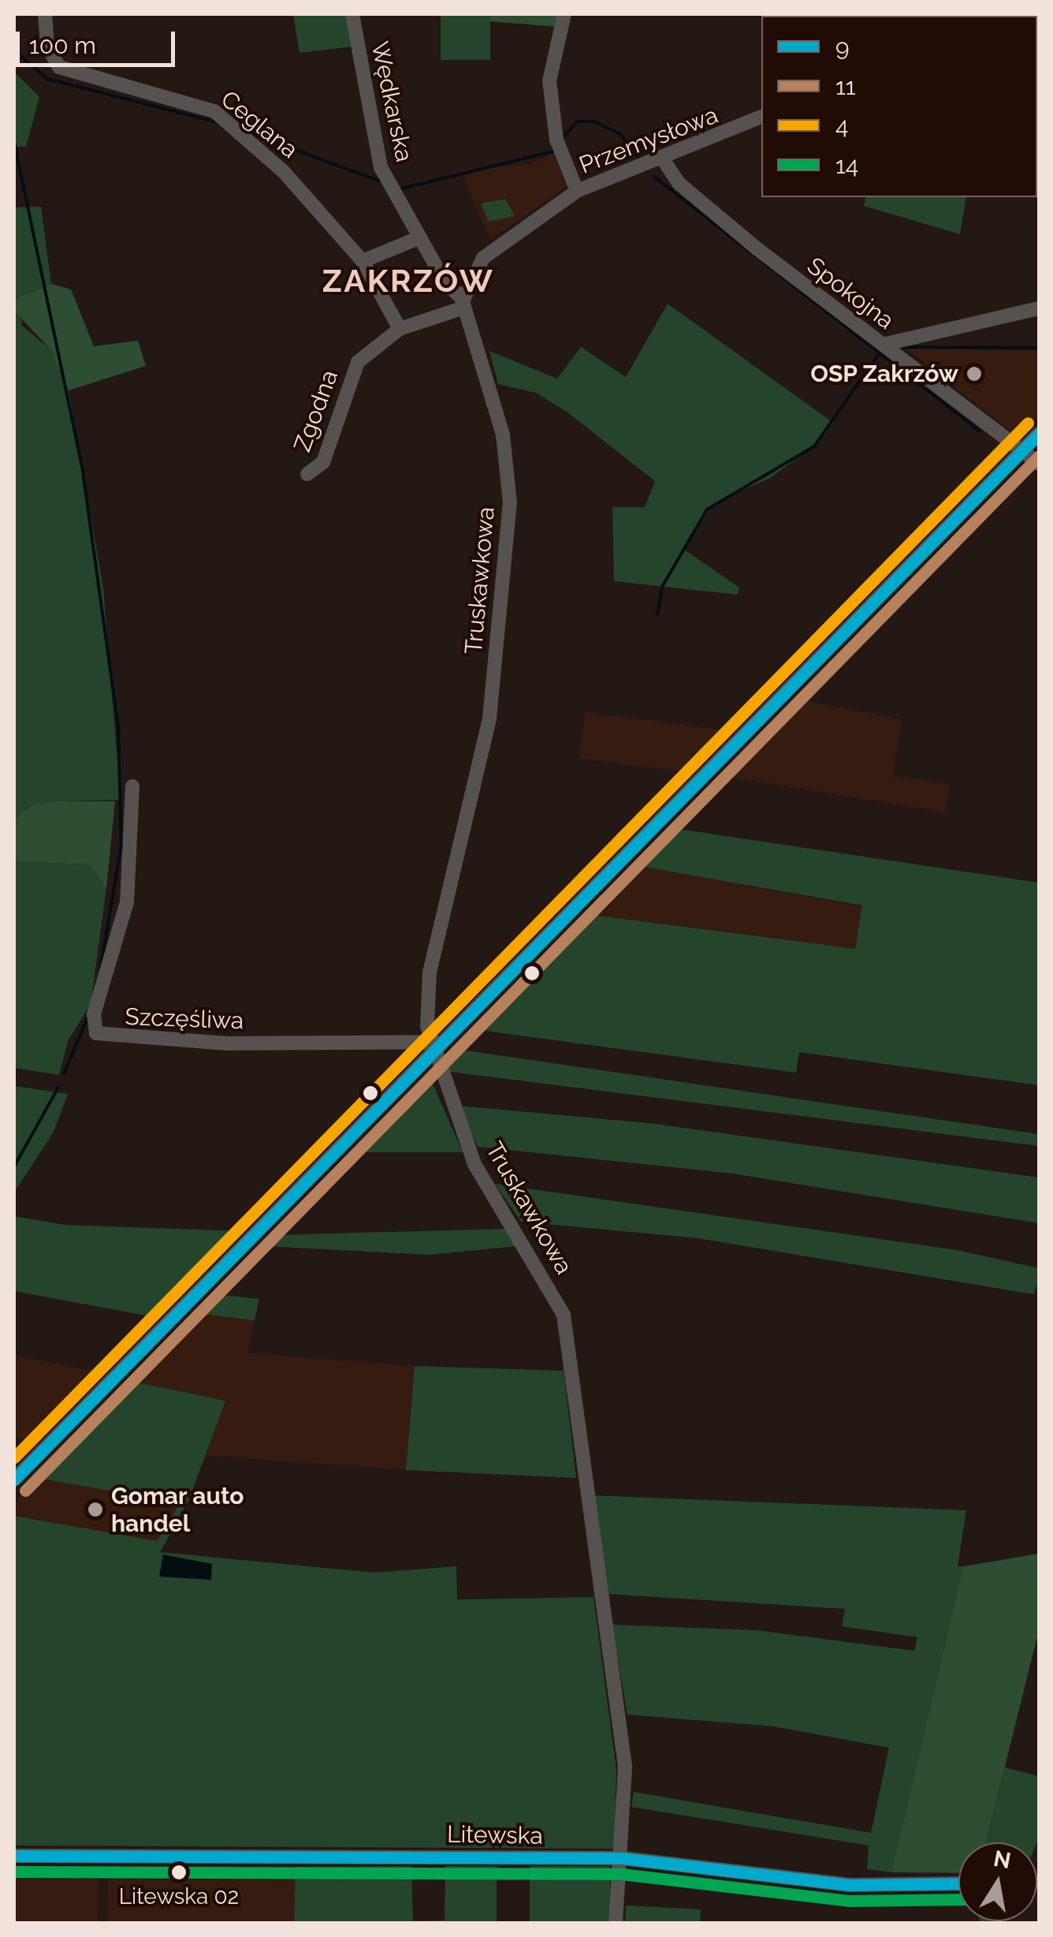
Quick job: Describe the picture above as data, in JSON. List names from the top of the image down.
{
  "streets": {
    "street": [
      "Wędkarska",
      "Ceglana",
      "Przemysłowa",
      "Spokojna",
      "Zgodna",
      "Truskawkowa",
      "Szczęśliwa",
      "Litewska"
    ]
  },
  "crossings": [
    ["Wędkarska", "Przemysłowa"],
    ["Wędkarska", "Zgodna"],
    ["Wędkarska", "Truskawkowa"],
    ["Przemysłowa", "Spokojna"],
    ["Przemysłowa", "Zgodna"],
    ["Przemysłowa", "Truskawkowa"],
    ["Zgodna", "Truskawkowa"],
    ["Truskawkowa", "Szczęśliwa"],
    ["Truskawkowa", "Litewska"]
  ],
  "districts": ["ZAKRZÓW"],
  "places": ["OSP Zakrzów", "Gomar auto handel", "Litewska 02"],
  "lines": [
    "transit line 4",
    "transit line 9",
    "transit line 11",
    "transit line 14"
  ],
  "legend": [
    "9",
    "11",
    "4",
    "14"
  ],
  "scale_bar": "100 m",
  "north": "top"
}
